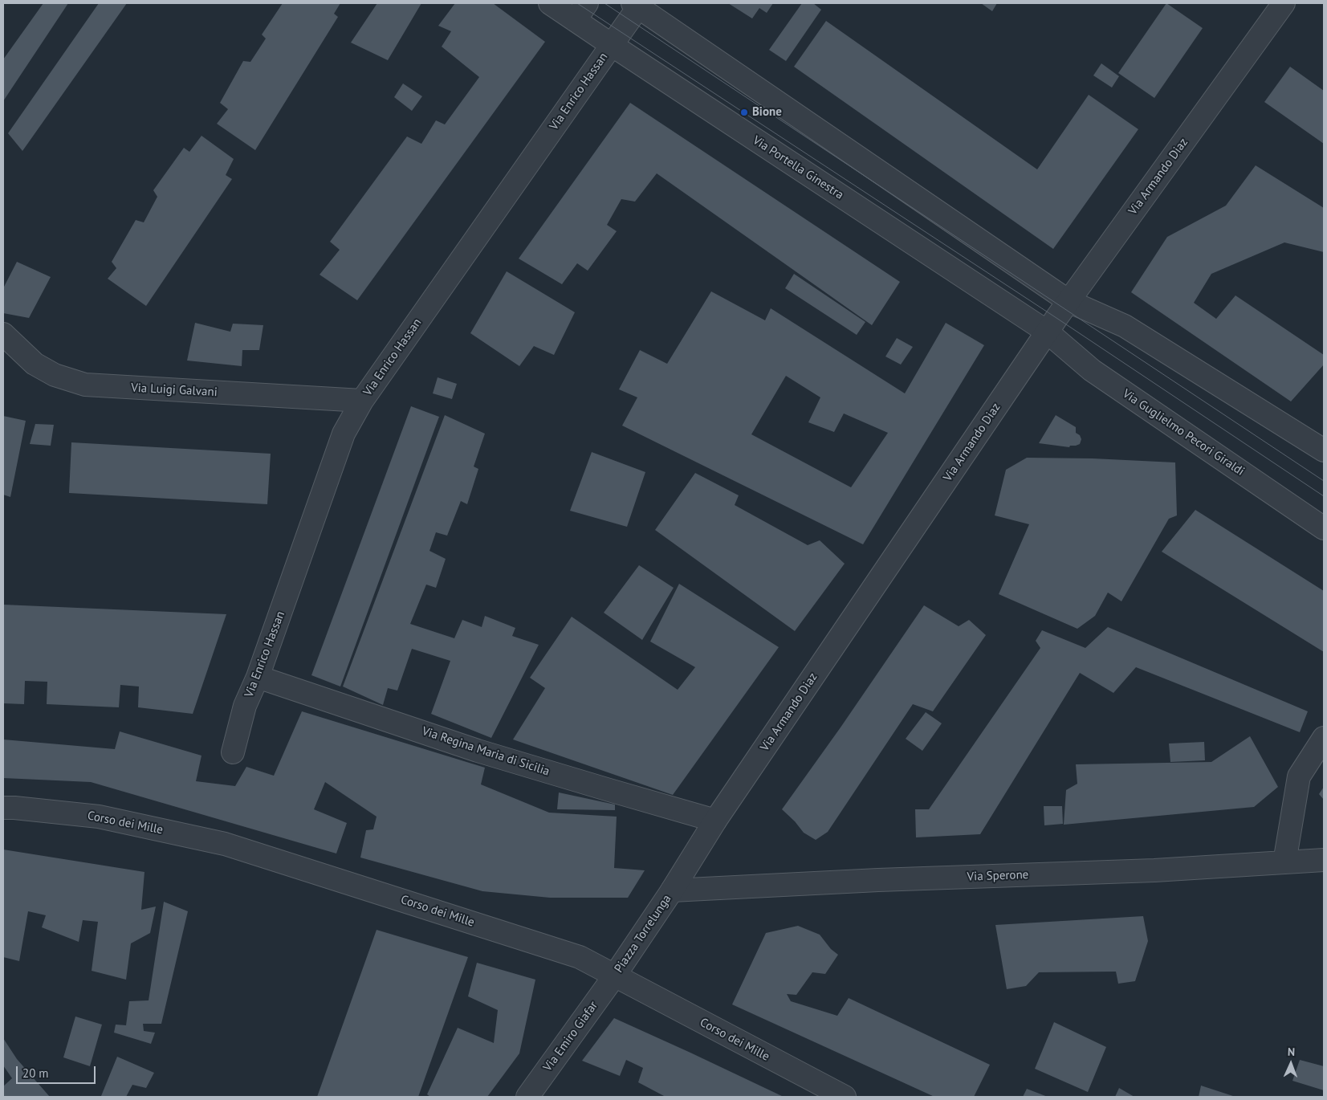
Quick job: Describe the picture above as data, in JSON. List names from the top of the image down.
{
  "streets": {
    "street": [
      "Via Enrico Hassan",
      "Via Portella Ginestra",
      "Via Armando Diaz",
      "Via Luigi Galvani",
      "Via Guglielmo Pecori Giraldi",
      "Via Regina Maria di Sicilia",
      "Corso dei Mille",
      "Via Sperone",
      "Piazza Torrelunga",
      "Via Emiro Giafar"
    ]
  },
  "crossings": [
    ["Via Enrico Hassan", "Via Portella Ginestra"],
    ["Via Enrico Hassan", "Via Luigi Galvani"],
    ["Via Enrico Hassan", "Via Regina Maria di Sicilia"],
    ["Via Portella Ginestra", "Via Armando Diaz"],
    ["Via Portella Ginestra", "Via Guglielmo Pecori Giraldi"],
    ["Via Armando Diaz", "Via Guglielmo Pecori Giraldi"],
    ["Via Armando Diaz", "Via Regina Maria di Sicilia"],
    ["Via Armando Diaz", "Via Sperone"],
    ["Via Armando Diaz", "Piazza Torrelunga"],
    ["Corso dei Mille", "Piazza Torrelunga"],
    ["Corso dei Mille", "Via Emiro Giafar"],
    ["Via Sperone", "Piazza Torrelunga"],
    ["Piazza Torrelunga", "Via Emiro Giafar"]
  ],
  "places": ["Bione"],
  "scale_bar": "20 m",
  "north": "top"
}
